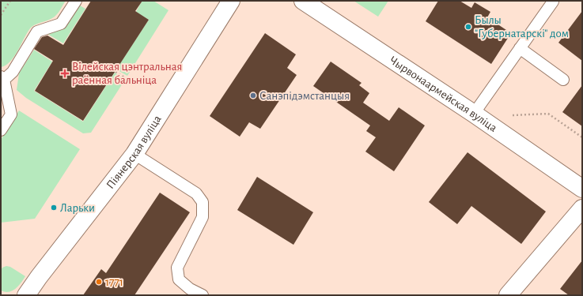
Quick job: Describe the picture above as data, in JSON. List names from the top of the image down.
{
  "streets": {
    "street": ["Чырвонаармейская вуліца", "Піянерская вуліца"]
  },
  "places": {
    "other": [
      "Былы \"Губернатарскі\" дом",
      "Санэпідэмстанцыя",
      "Ларьки",
      "1771"
    ],
    "health": ["Вілейская цэнтральная раённая бальніца"]
  }
}
